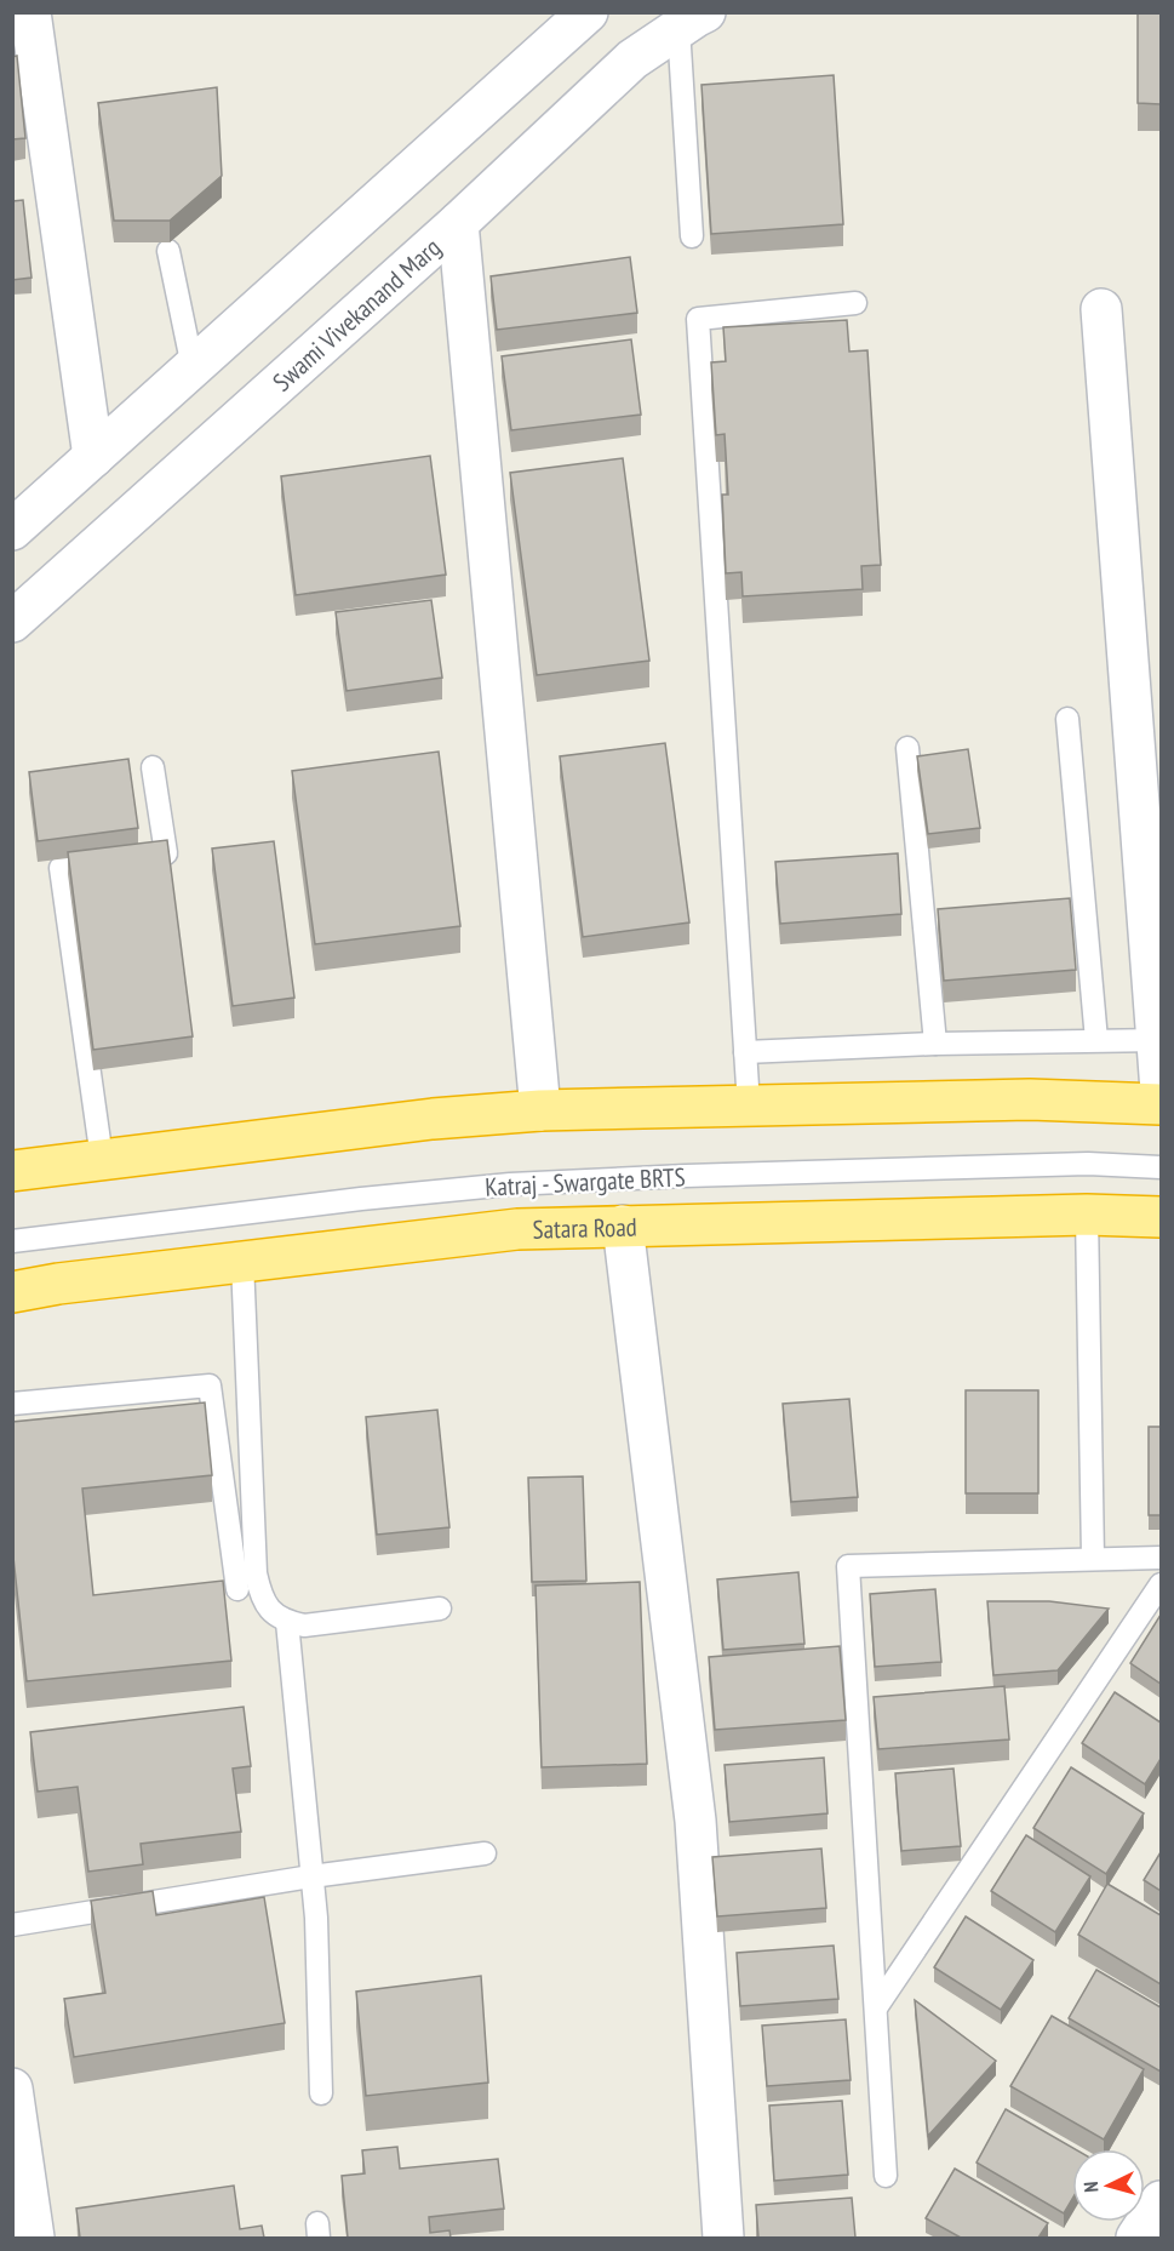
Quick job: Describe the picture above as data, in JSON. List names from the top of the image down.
{
  "streets": {
    "highway": ["Satara Road"],
    "street": ["Swami Vivekanand Marg"],
    "lane": ["Katraj - Swargate BRTS"]
  },
  "north": "left"
}
